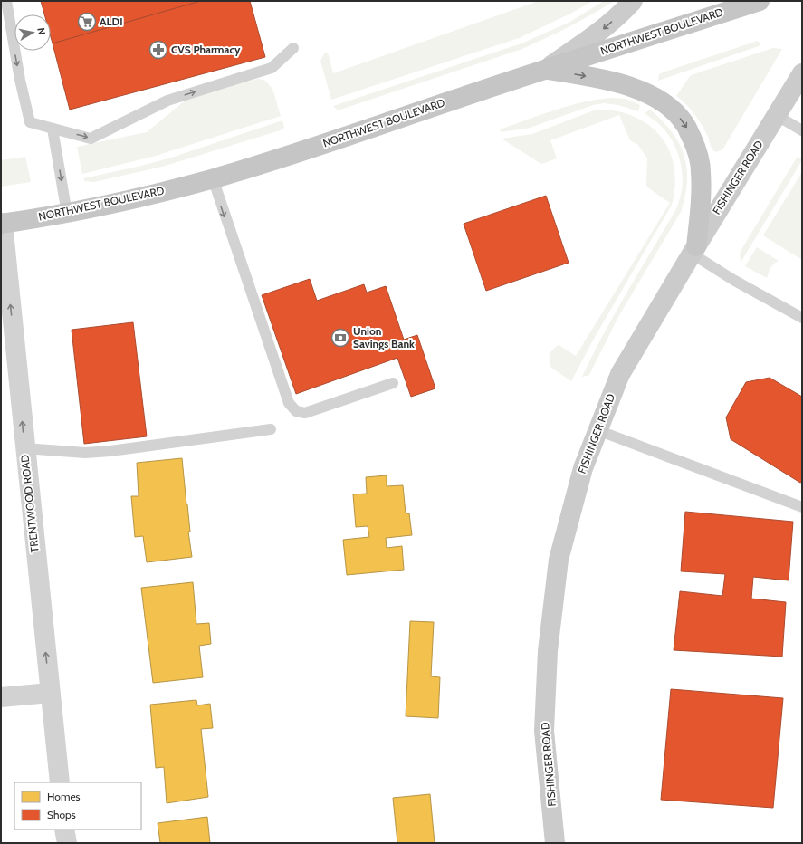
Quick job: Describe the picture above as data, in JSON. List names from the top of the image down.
{
  "streets": {
    "main road": ["NORTHWEST BOULEVARD", "FISHINGER ROAD"],
    "street": ["TRENTWOOD ROAD"]
  },
  "crossings": [
    ["NORTHWEST BOULEVARD", "TRENTWOOD ROAD"]
  ],
  "one_way": ["TRENTWOOD ROAD"],
  "places": {
    "supermarket": ["ALDI"],
    "pharmacy": ["CVS Pharmacy"],
    "bank": ["Union Savings Bank"]
  },
  "legend": ["Homes", "Shops"],
  "north": "right"
}
